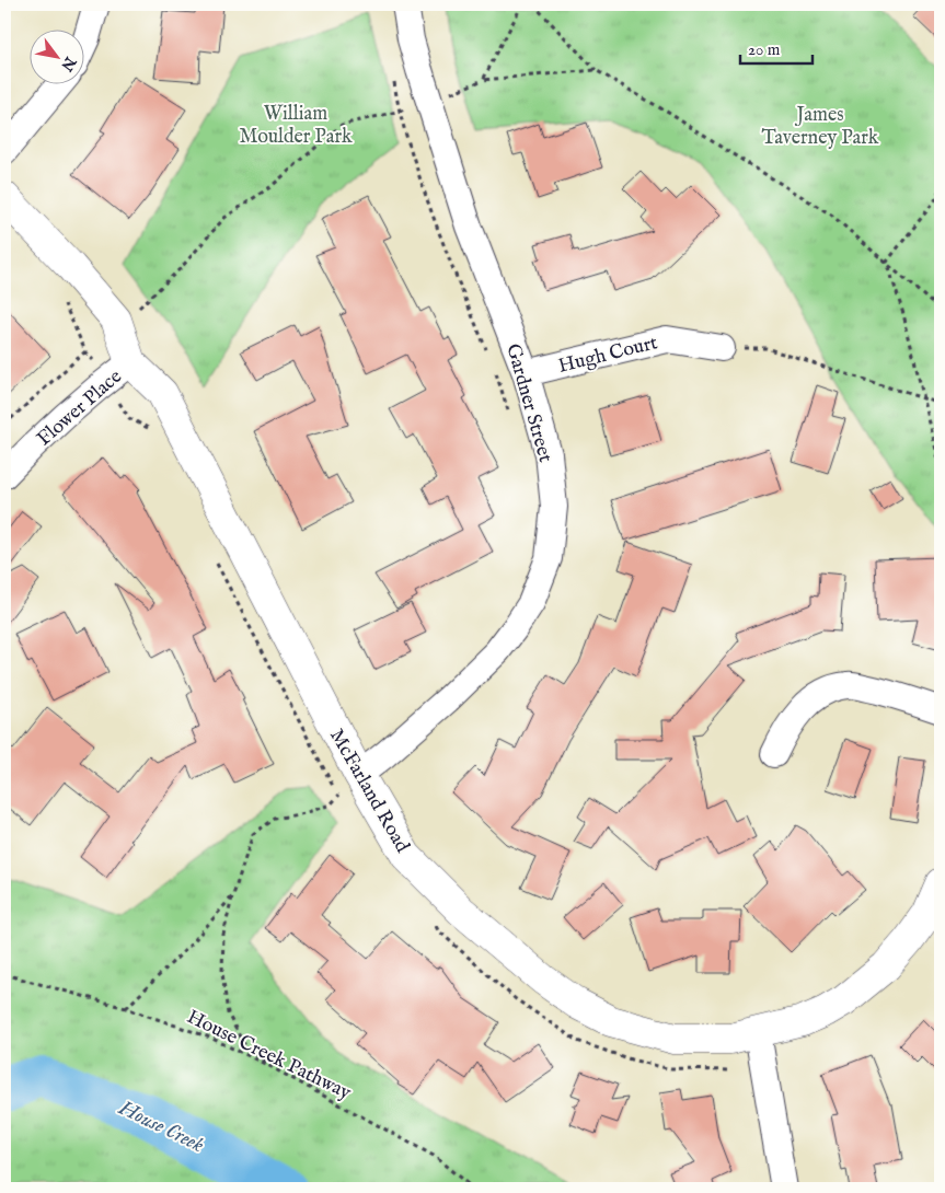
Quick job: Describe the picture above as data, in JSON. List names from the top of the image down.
{
  "streets": {
    "street": [
      "Hugh Court",
      "Gardner Street",
      "Flower Place",
      "McFarland Road"
    ],
    "path": ["House Creek Pathway"]
  },
  "crossings": [
    ["Hugh Court", "Gardner Street"],
    ["Gardner Street", "McFarland Road"],
    ["Flower Place", "McFarland Road"]
  ],
  "water": ["House Creek"],
  "parks": ["William Moulder Park", "James Taverney Park"],
  "scale_bar": "20 m",
  "north": "bottom right"
}
